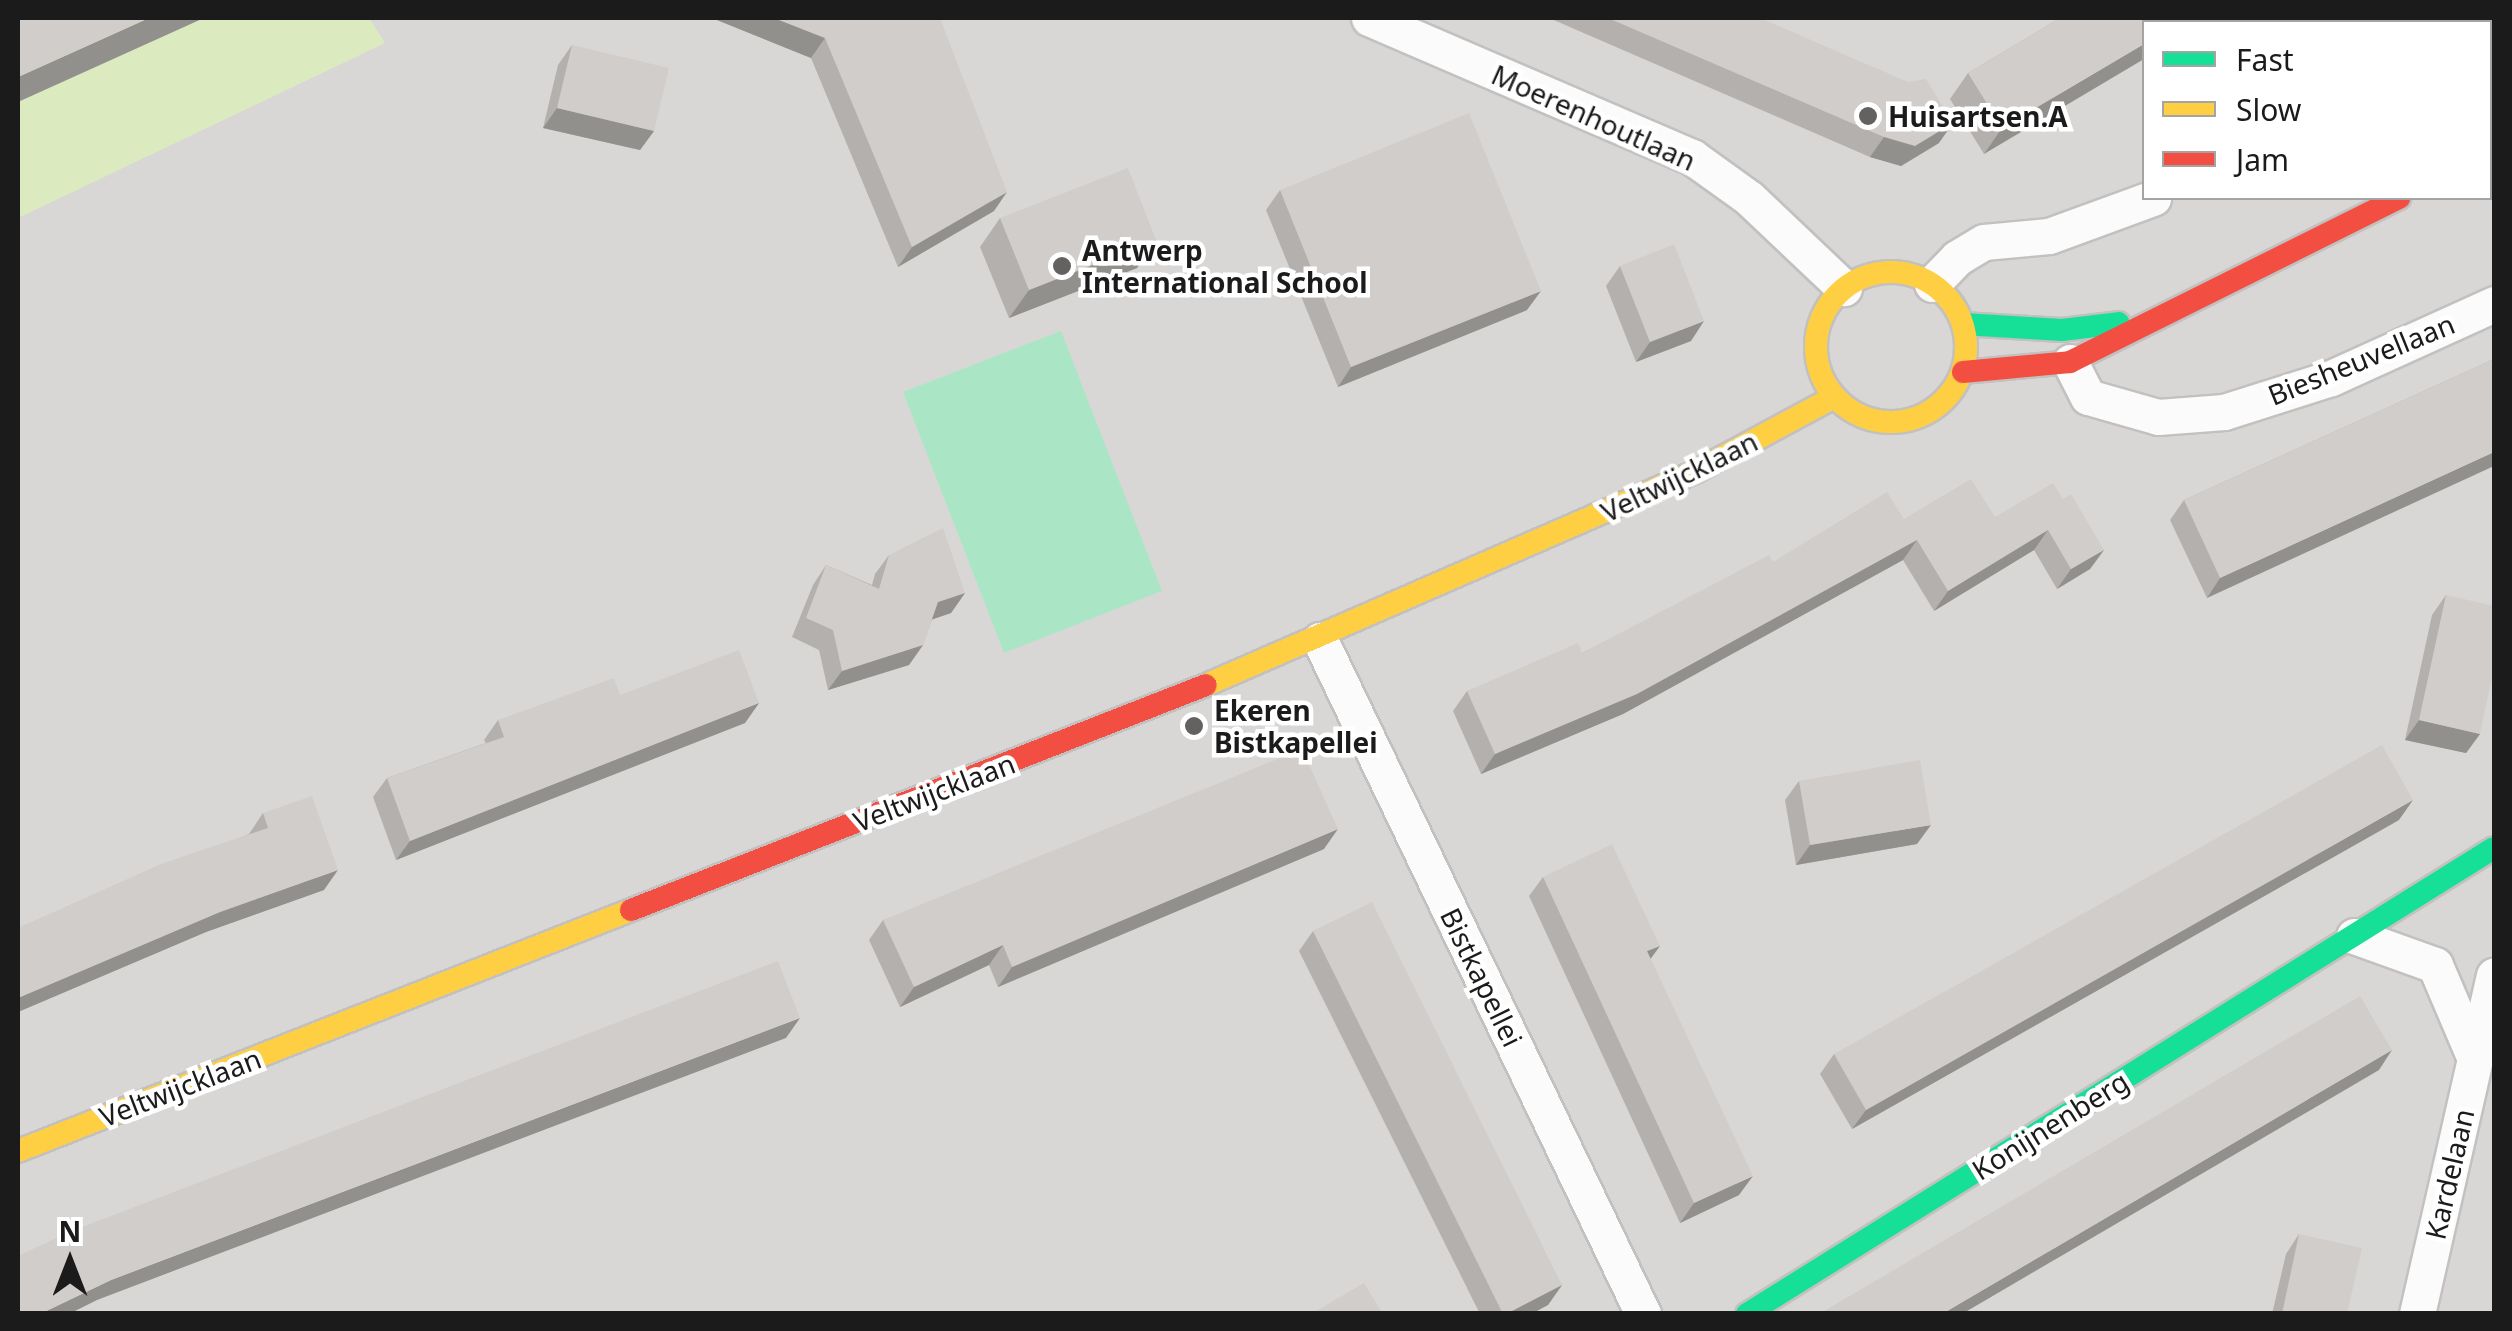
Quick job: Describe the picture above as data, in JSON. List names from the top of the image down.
{
  "streets": {
    "street": [
      "Moerenhoutlaan",
      "Biesheuvellaan",
      "Veltwijcklaan",
      "Bistkapellei",
      "Konijnenberg",
      "Kardelaan"
    ]
  },
  "crossings": [
    ["Moerenhoutlaan", "Veltwijcklaan"],
    ["Veltwijcklaan", "Bistkapellei"]
  ],
  "places": ["Huisartsen.A", "Antwerp International School", "Ekeren Bistkapellei"],
  "legend": ["Fast", "Slow", "Jam"],
  "north": "top"
}
